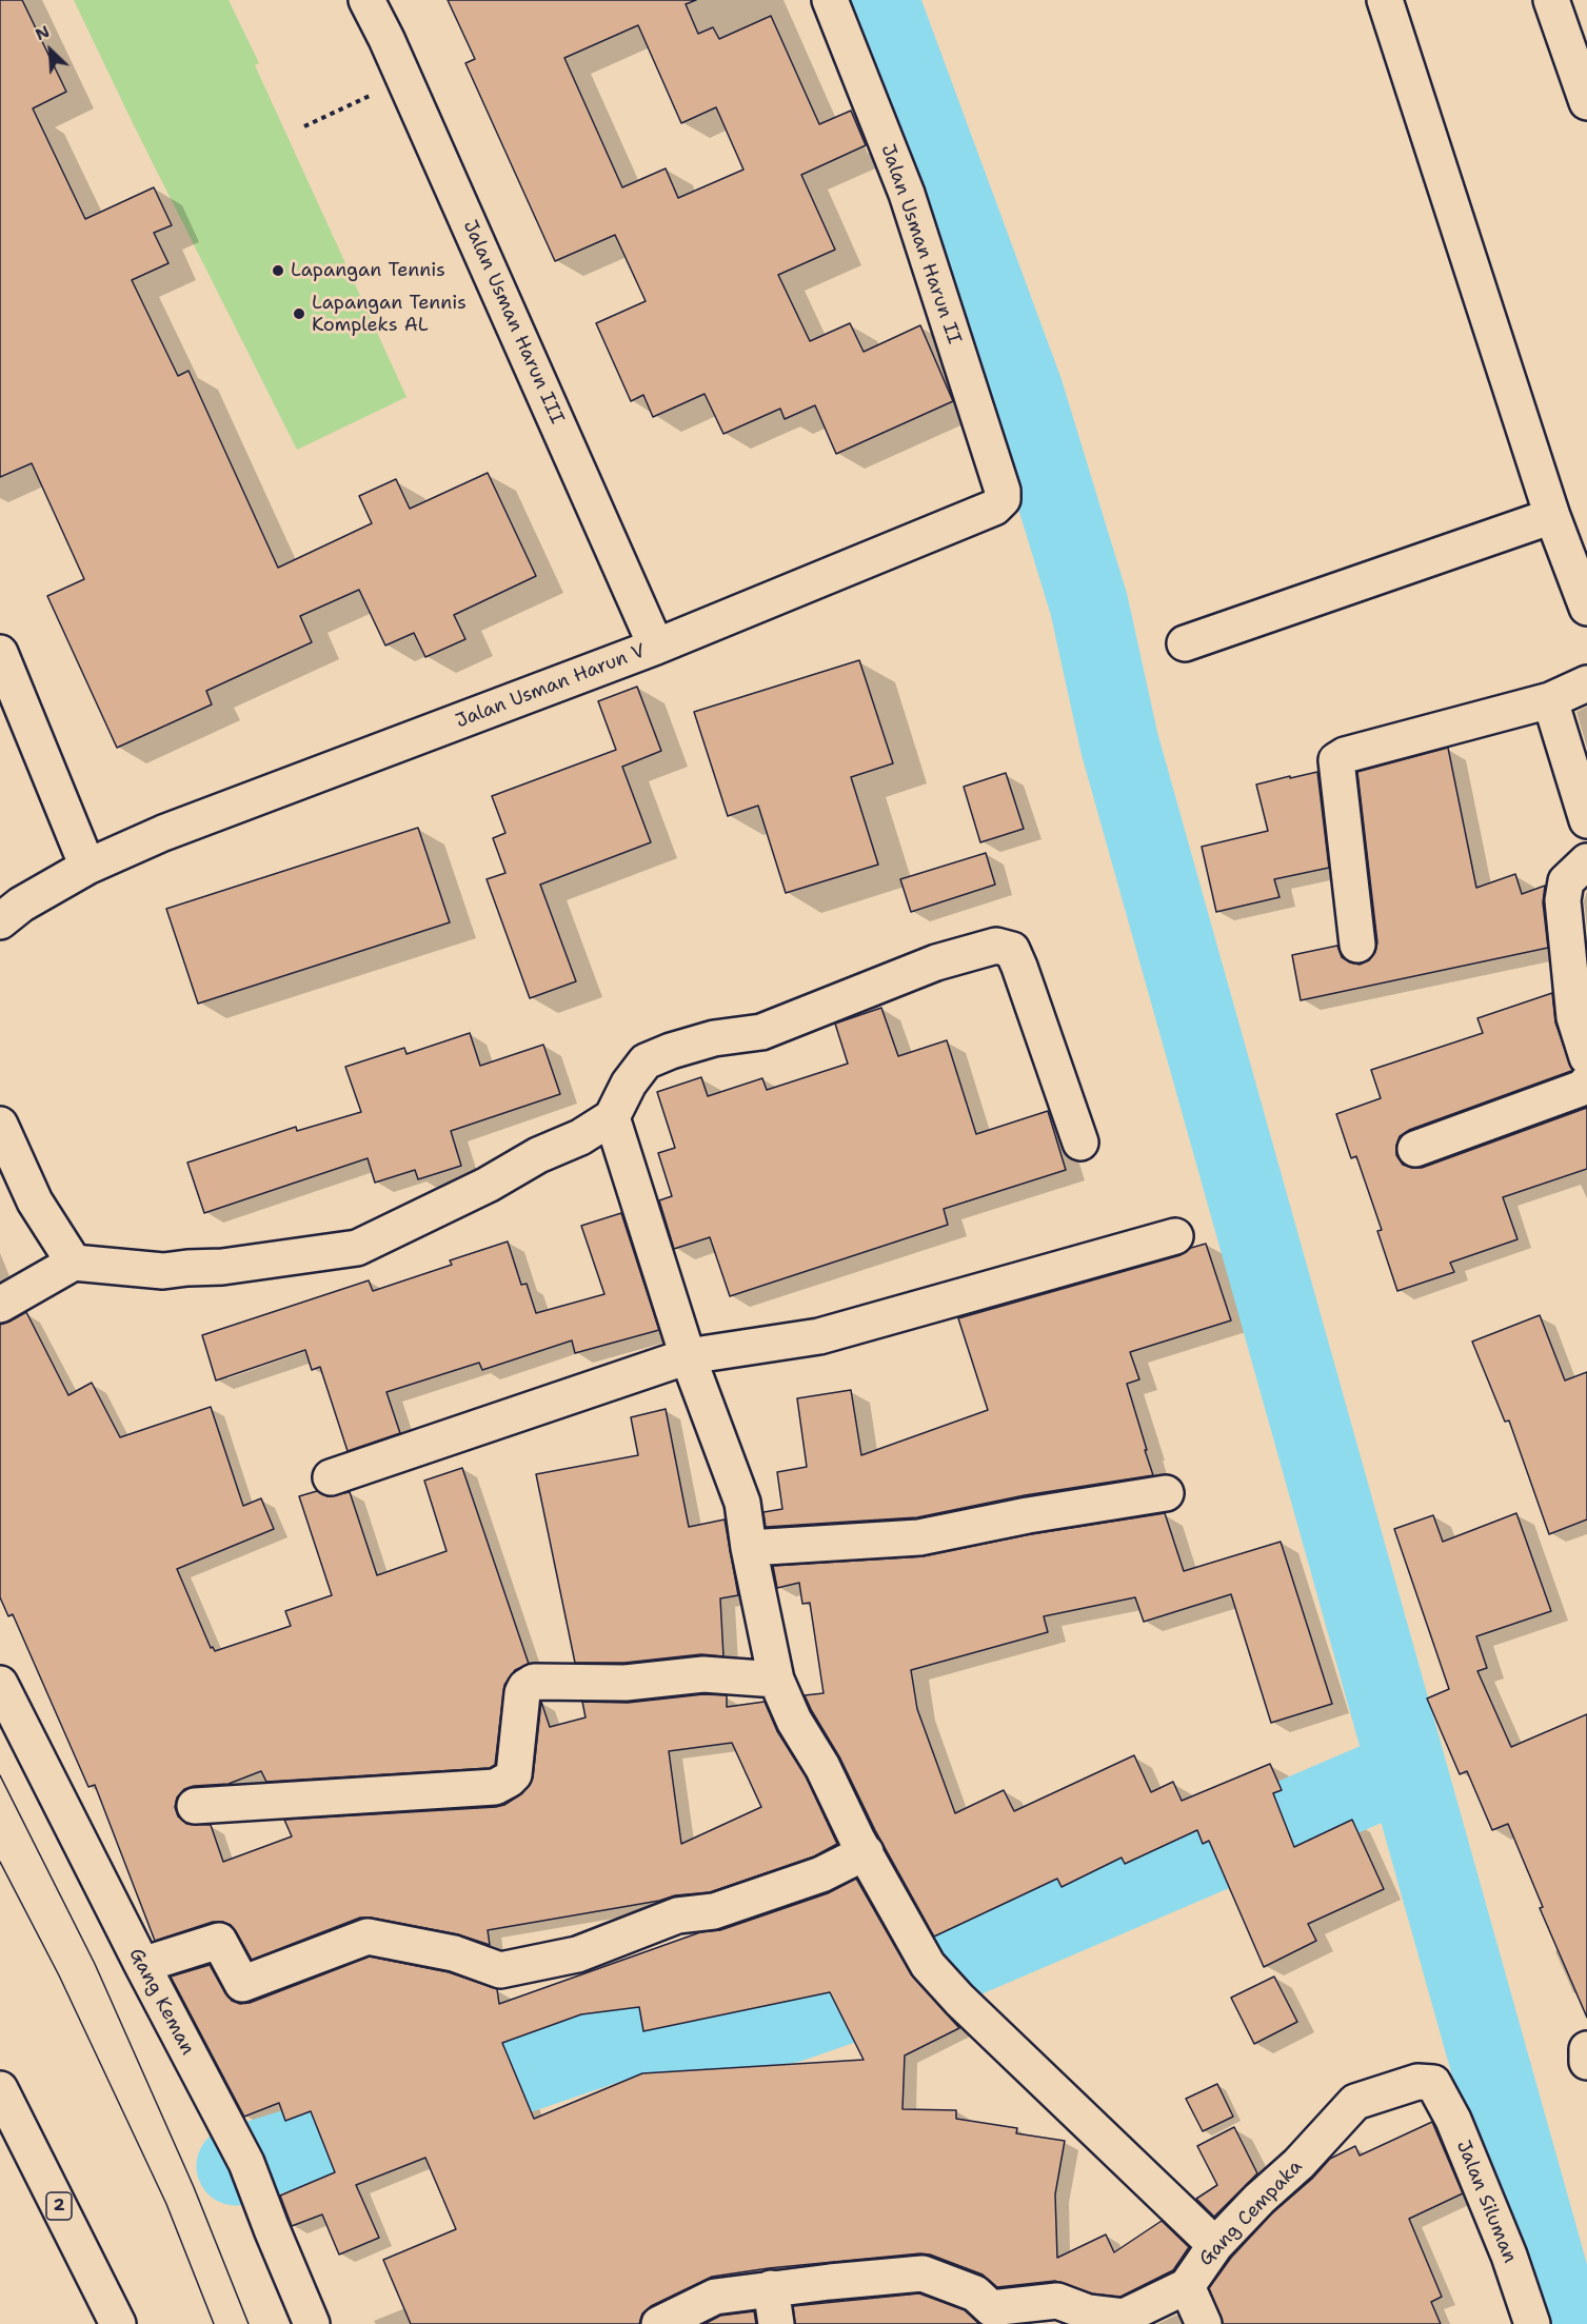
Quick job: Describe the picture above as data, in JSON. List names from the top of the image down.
{
  "streets": {
    "main road": [
      "Jalan Usman Harun II",
      "Jalan Usman Harun III",
      "Jalan Usman Harun V",
      "Gang Keman",
      "Jalan Siluman",
      "2",
      "Gang Cempaka"
    ]
  },
  "crossings": [
    ["Jalan Usman Harun II", "Jalan Usman Harun V"],
    ["Jalan Usman Harun III", "Jalan Usman Harun V"],
    ["Jalan Siluman", "Gang Cempaka"]
  ],
  "places": ["Lapangan Tennis", "Lapangan Tennis Kompleks AL"],
  "north": "top left"
}
